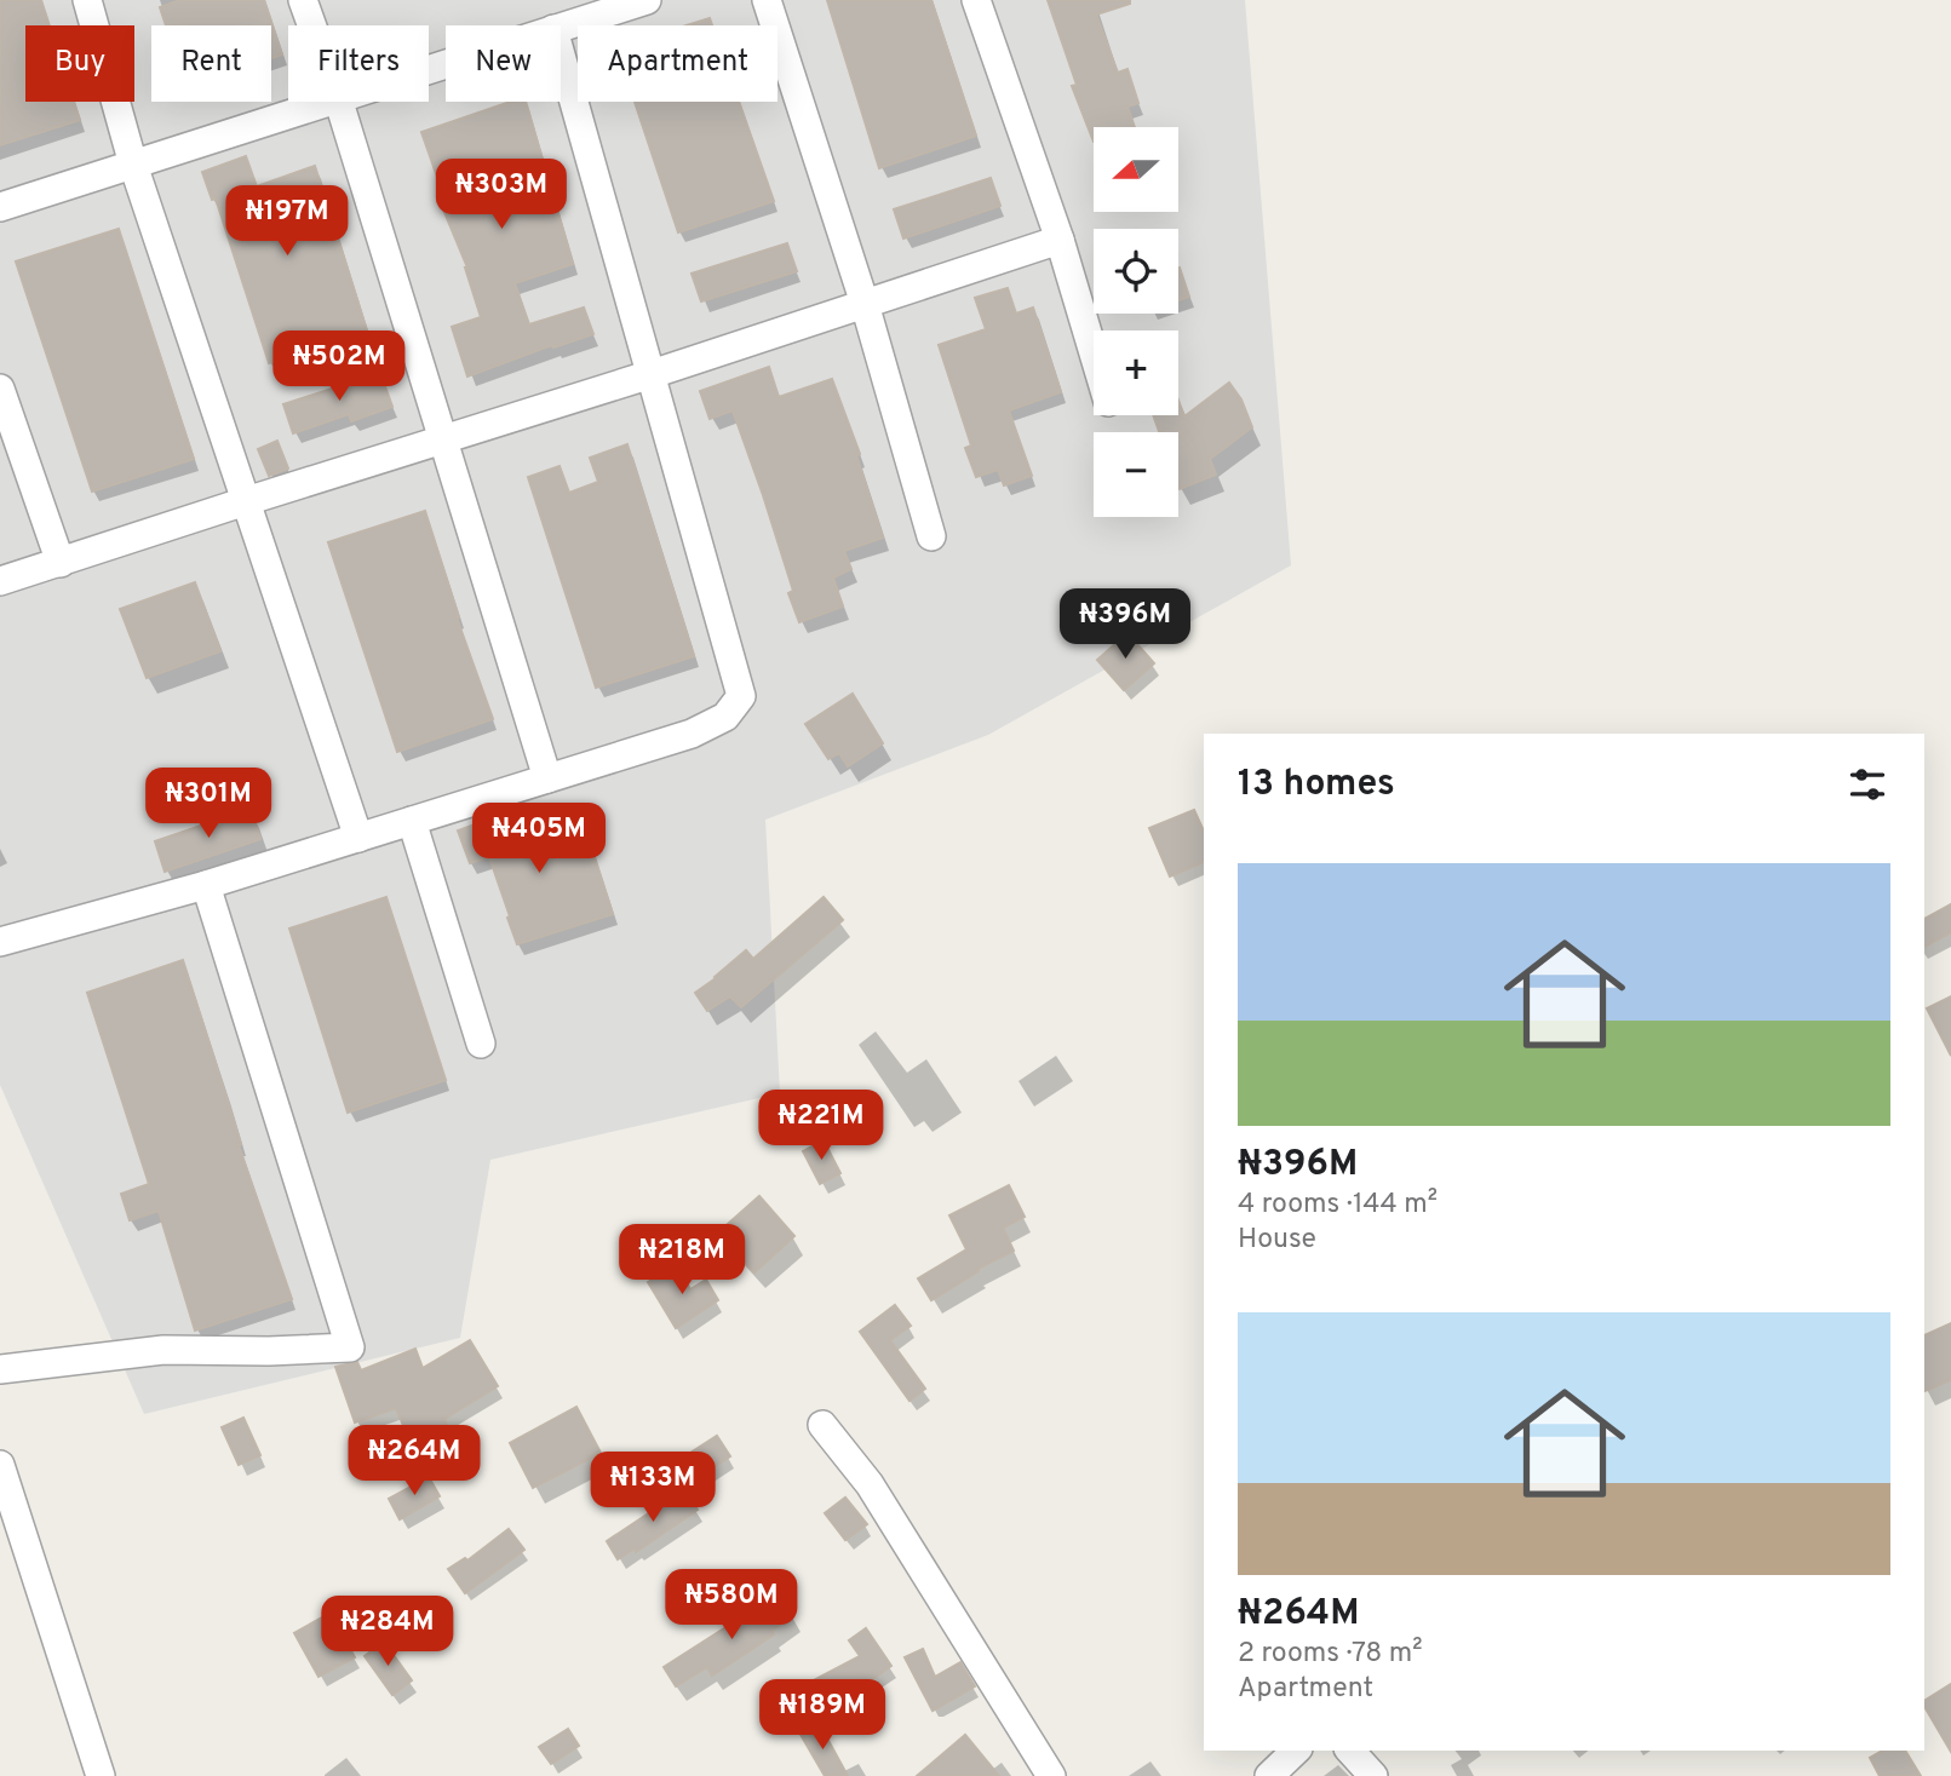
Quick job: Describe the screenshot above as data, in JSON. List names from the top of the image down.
{
  "north": "left",
  "page": {
    "chip": [
      "Buy",
      "Rent",
      "Filters",
      "New",
      "Apartment"
    ],
    "map_buttons": ["+", "−"],
    "price": [
      "₦303M",
      "₦197M",
      "₦502M",
      "₦396M",
      "₦301M",
      "₦405M",
      "₦221M",
      "₦218M",
      "₦264M",
      "₦133M",
      "₦580M",
      "₦284M",
      "₦189M"
    ],
    "heading": "13 homes",
    "list": [
      {
        "name": "₦396M",
        "note": "4 rooms · 144 m² · House"
      },
      {
        "name": "₦264M",
        "note": "2 rooms · 78 m² · Apartment"
      }
    ]
  }
}
